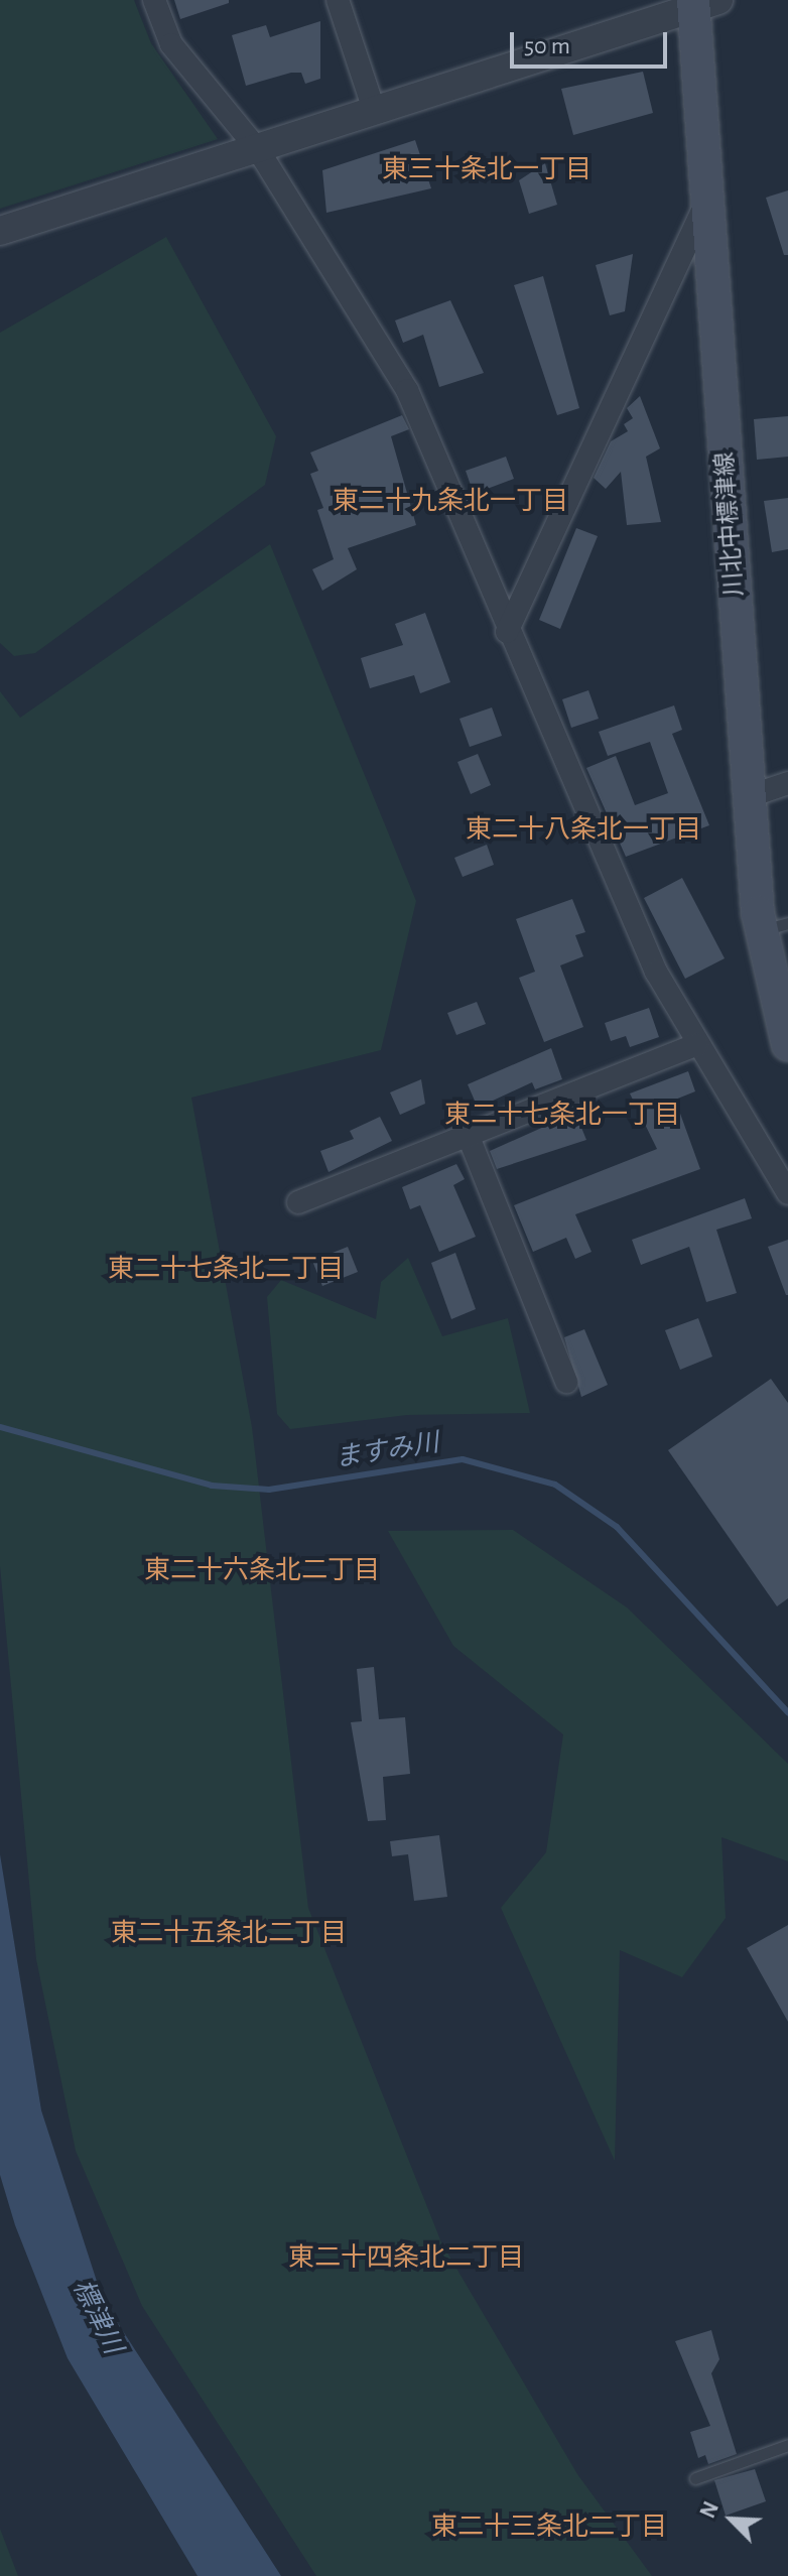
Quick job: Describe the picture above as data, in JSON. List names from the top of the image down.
{
  "streets": {
    "main road": ["川北中標津線"]
  },
  "districts": [
    "東三十条北一丁目",
    "東二十九条北一丁目",
    "東二十八条北一丁目",
    "東二十七条北一丁目",
    "東二十七条北二丁目",
    "東二十六条北二丁目",
    "東二十五条北二丁目",
    "東二十四条北二丁目",
    "東二十三条北二丁目"
  ],
  "water": ["ますみ川", "標津川"],
  "scale_bar": "50 m",
  "north": "top left"
}
